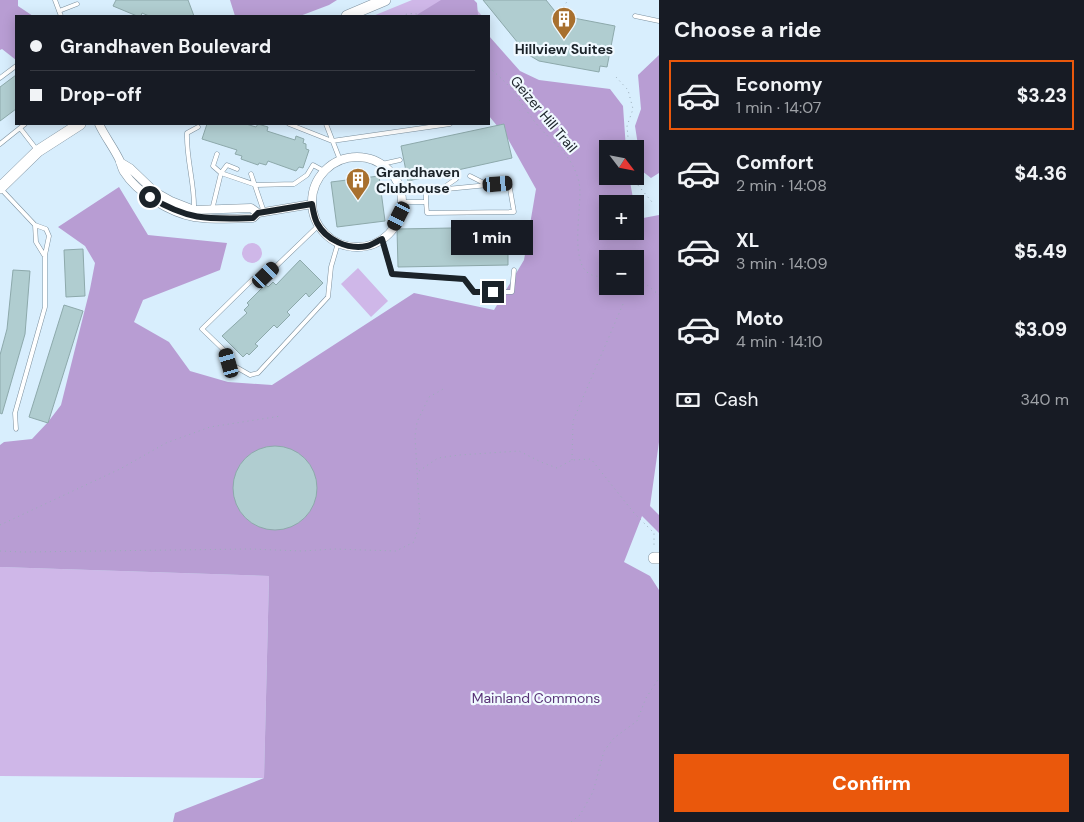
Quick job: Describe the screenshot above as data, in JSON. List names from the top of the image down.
{
  "streets": {
    "path": ["Geizer Hill Trail"]
  },
  "parks": ["Mainland Commons"],
  "places": {
    "building": ["Hillview Suites", "Grandhaven Clubhouse"]
  },
  "north": "bottom right",
  "page": {
    "heading": "Choose a ride",
    "banner": ["Grandhaven Boulevard", "Drop-off"],
    "list": [
      {
        "name": "Economy",
        "note": "1 min · 14:07",
        "value": "$3.23"
      },
      {
        "name": "Comfort",
        "note": "2 min · 14:08",
        "value": "$4.36"
      },
      {
        "name": "XL",
        "note": "3 min · 14:09",
        "value": "$5.49"
      },
      {
        "name": "Moto",
        "note": "4 min · 14:10",
        "value": "$3.09"
      }
    ],
    "map_buttons": ["+", "−"],
    "bubble": "1 min",
    "pay": ["Cash", "340 m"],
    "buttons": "Confirm"
  }
}
